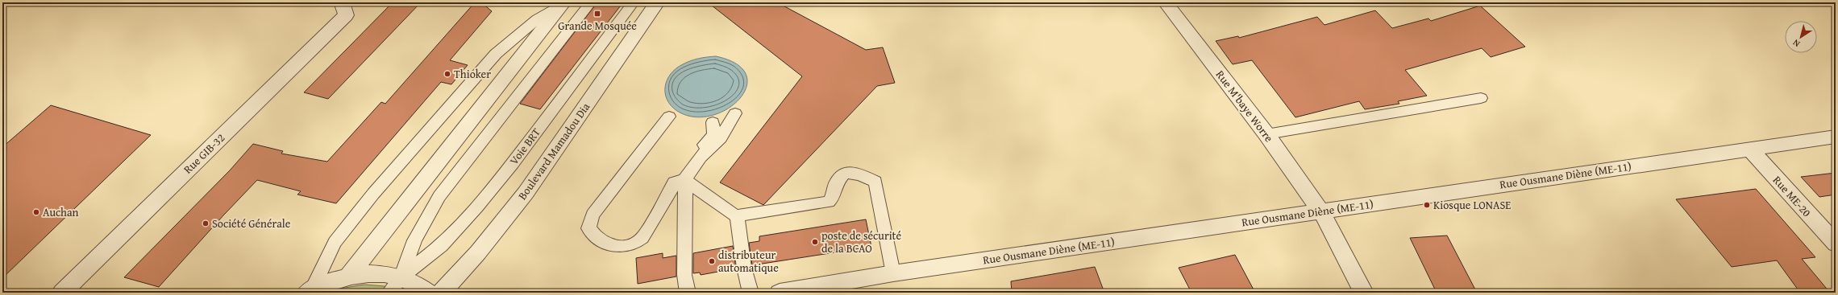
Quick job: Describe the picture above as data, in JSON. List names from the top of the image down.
{
  "streets": {
    "street": [
      "Rue M'baye Worre",
      "Boulevard Mamadou Dia",
      "Rue GIB-32",
      "Rue Ousmane Diène (ME-11)",
      "Rue ME-20"
    ],
    "lane": ["Voie BRT"]
  },
  "crossings": [
    ["Rue M'baye Worre", "Rue Ousmane Diène (ME-11)"],
    ["Rue Ousmane Diène (ME-11)", "Rue ME-20"]
  ],
  "places": {
    "transit": ["Grande Mosquée"],
    "other": [
      "Thioker",
      "Kiosque LONASE",
      "Auchan",
      "Société Générale",
      "poste de sécurité de la BCAO",
      "distributeur automatique"
    ]
  },
  "north": "bottom left"
}
